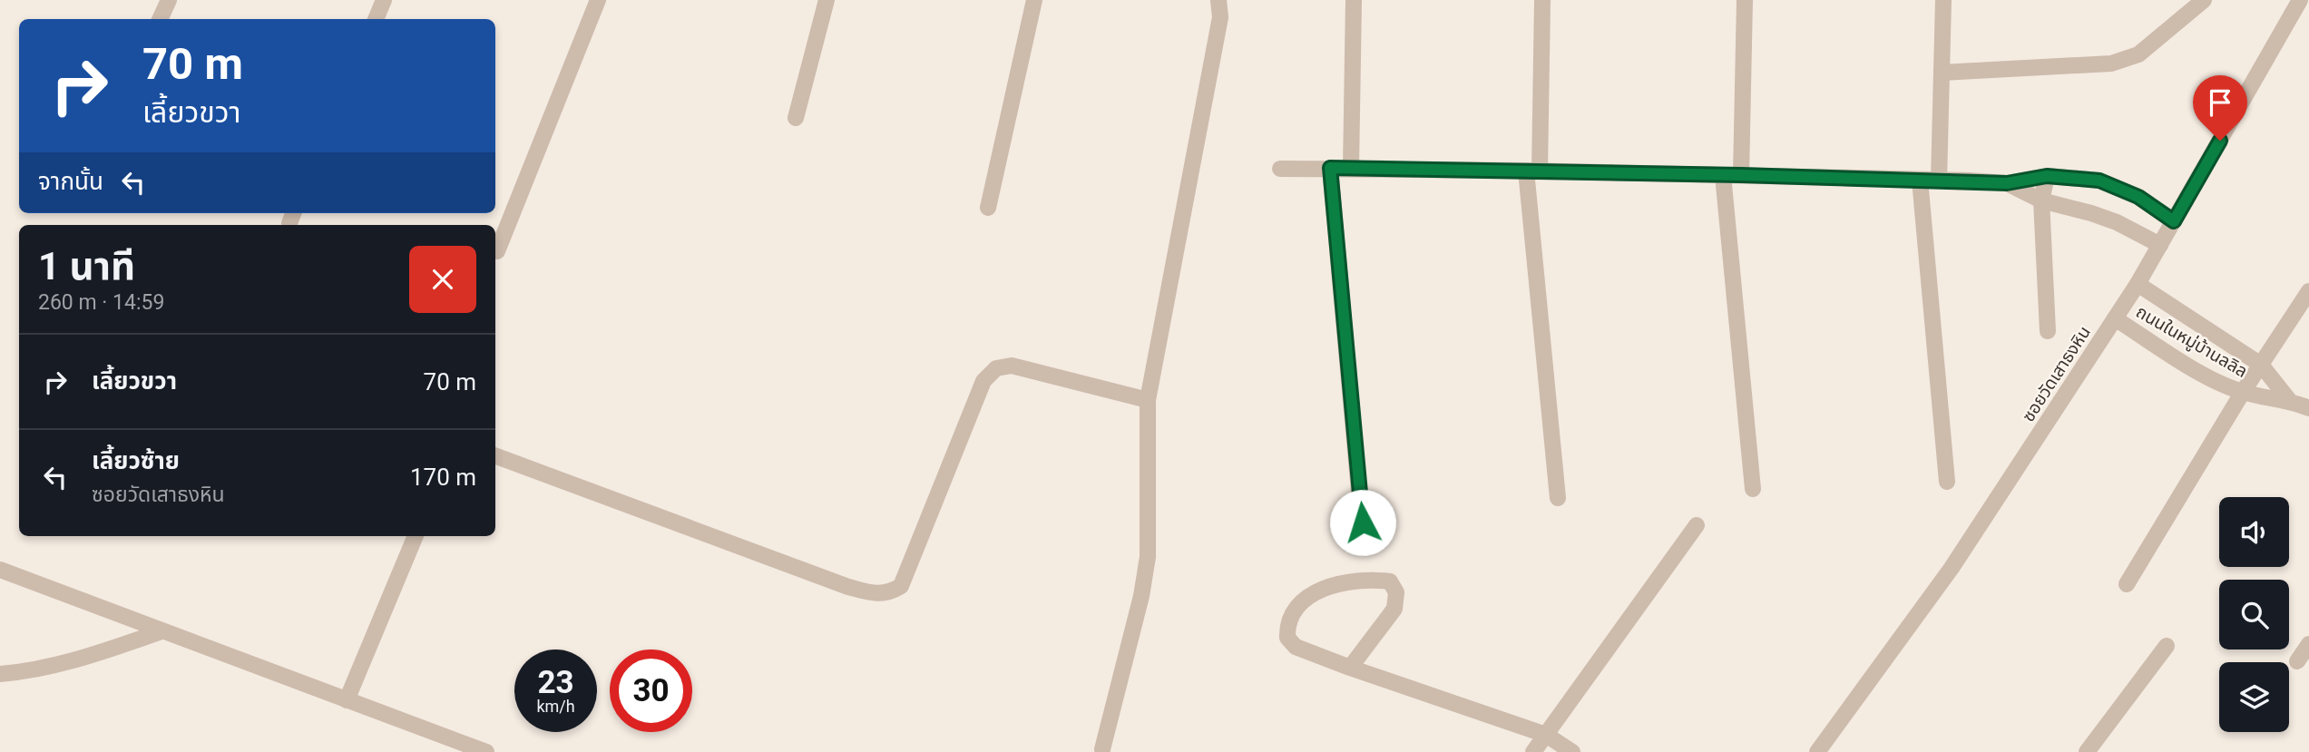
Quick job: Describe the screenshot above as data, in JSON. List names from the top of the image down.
{
  "streets": {
    "street": ["ถนนในหมู่บ้านลลิล", "ซอยวัดเสาธงหิน"]
  },
  "crossings": [
    ["ถนนในหมู่บ้านลลิล", "ซอยวัดเสาธงหิน"]
  ],
  "page": {
    "turn": ["70 m", "เลี้ยวขวา"],
    "then": "จากนั้น",
    "heading": ["1 นาที", "260 m · 14:59"],
    "list": [
      {
        "name": "เลี้ยวขวา",
        "value": "70 m"
      },
      {
        "name": "เลี้ยวซ้าย",
        "note": "ซอยวัดเสาธงหิน",
        "value": "170 m"
      }
    ],
    "speed": "23 km/h",
    "limit": "30"
  }
}
